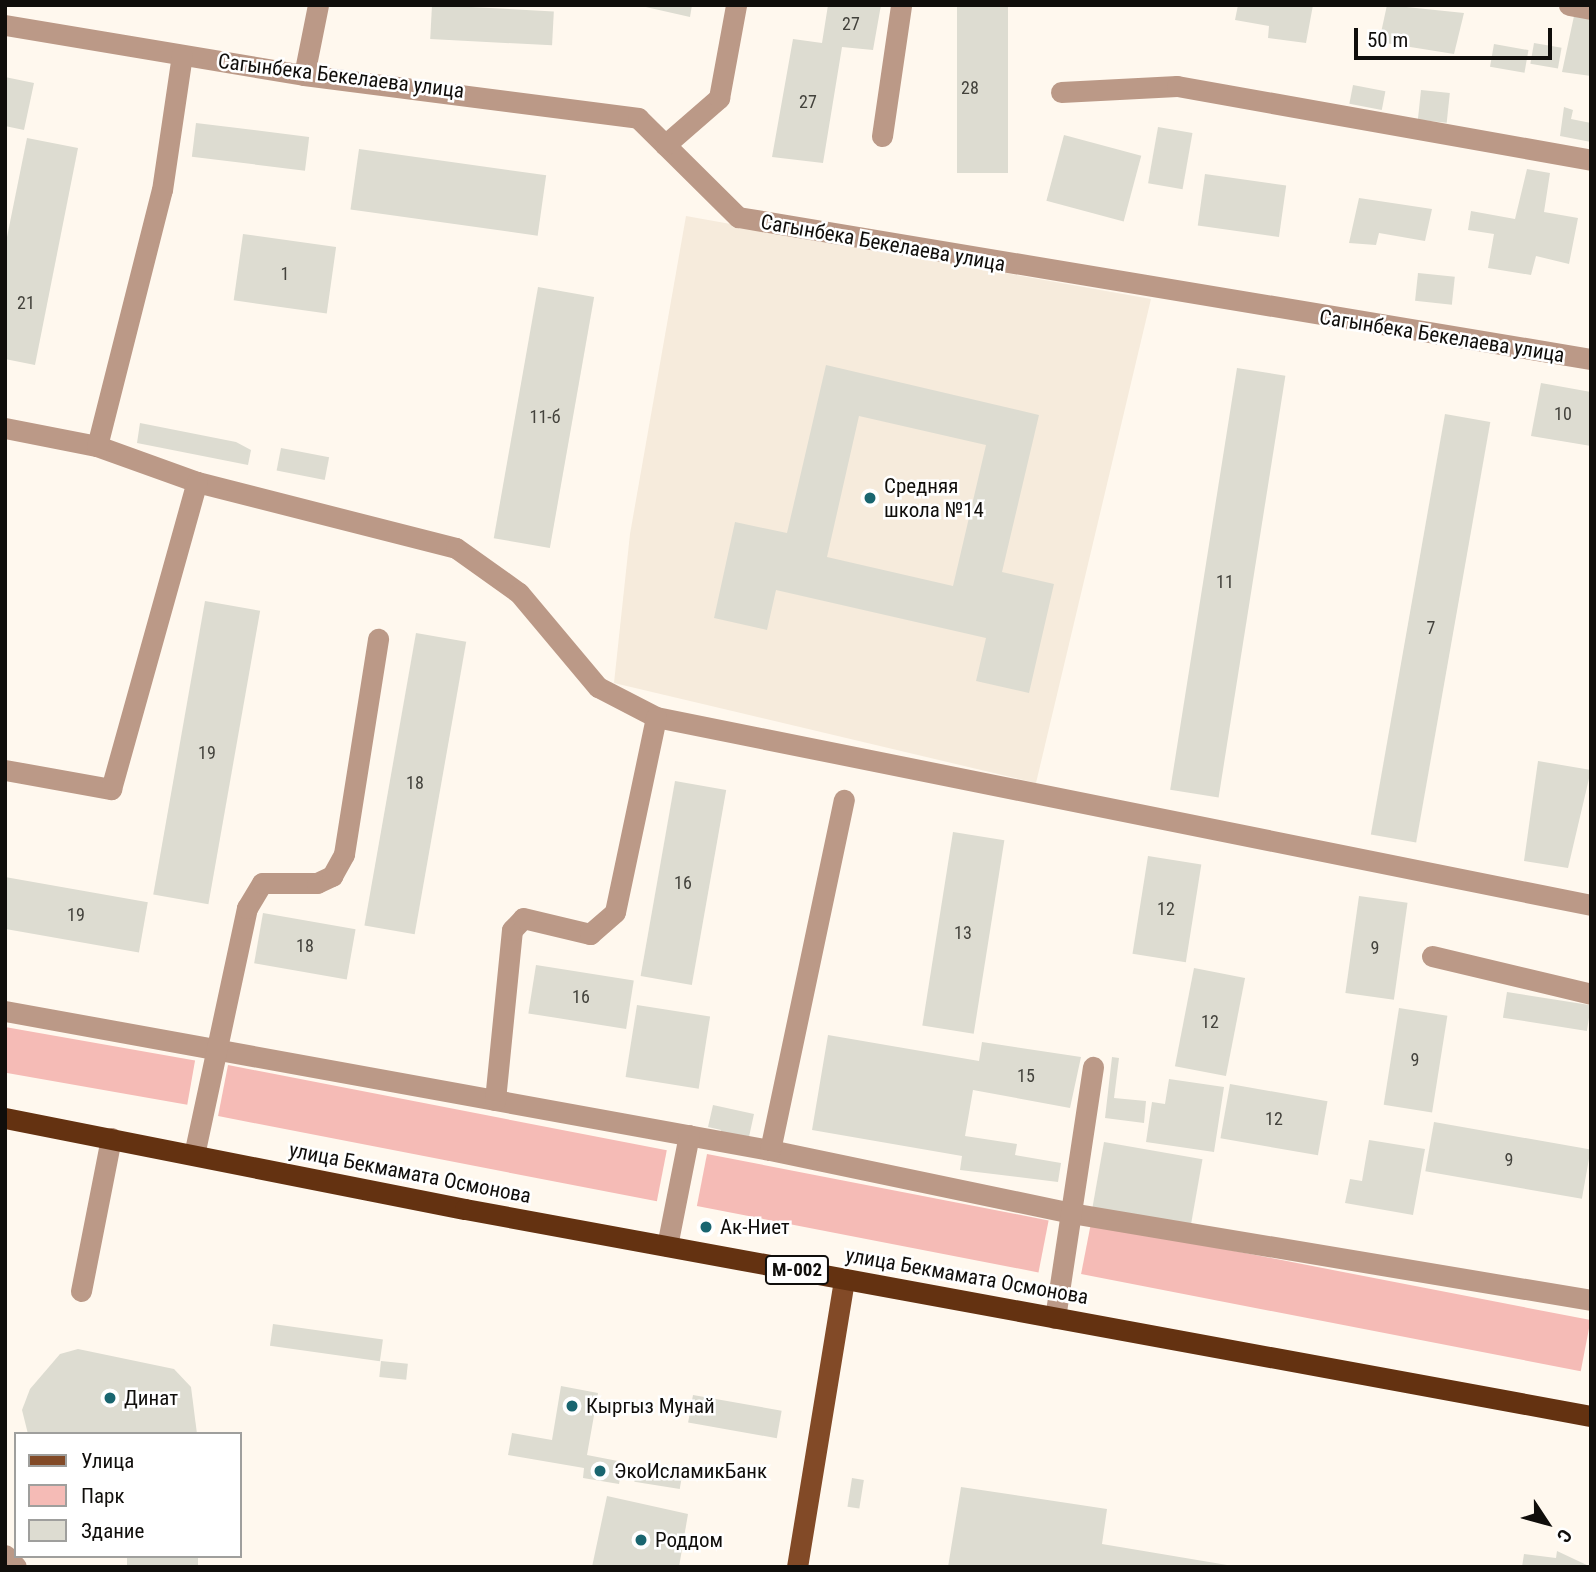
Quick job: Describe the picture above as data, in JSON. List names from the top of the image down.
{
  "streets": {
    "highway": ["улица Бекмамата Осмонова", "M-002"],
    "street": ["Сагынбека Бекелаева улица"]
  },
  "places": [
    "Средняя школа №14",
    "Ак-Ниет",
    "Динат",
    "Кыргыз Мунай",
    "ЭкоИсламикБанк",
    "Роддом"
  ],
  "house_numbers": [
    "27",
    "28",
    "27",
    "1",
    "21",
    "10",
    "11-б",
    "11",
    "7",
    "19",
    "18",
    "16",
    "12",
    "19",
    "13",
    "18",
    "9",
    "16",
    "12",
    "9",
    "15",
    "12",
    "9"
  ],
  "legend": ["Улица", "Парк", "Здание"],
  "scale_bar": "50 m",
  "north": "bottom right"
}
